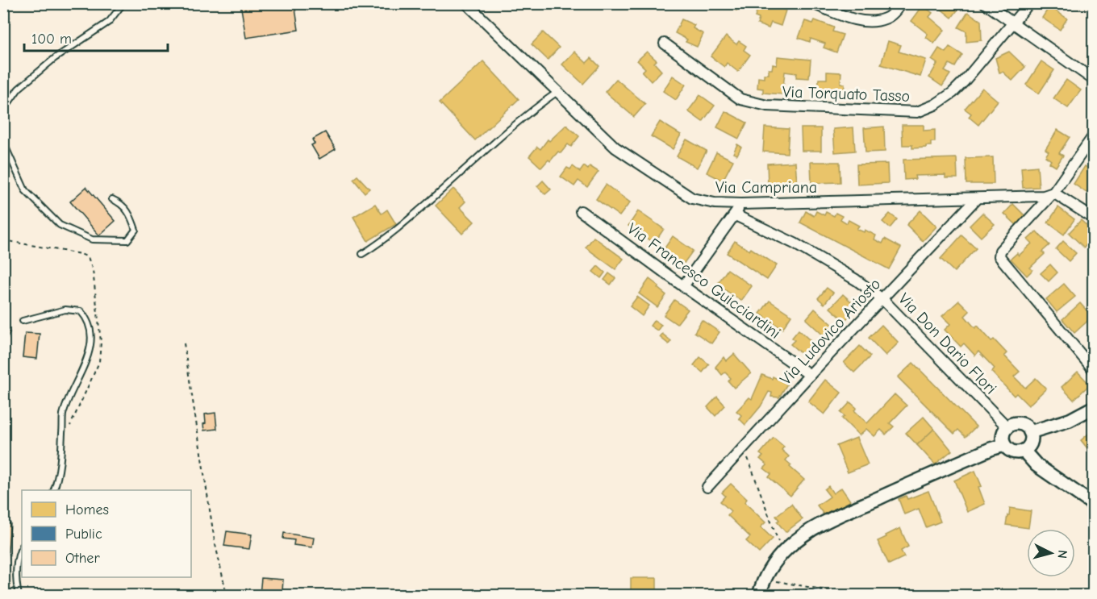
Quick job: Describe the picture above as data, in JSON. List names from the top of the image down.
{
  "streets": {
    "street": [
      "Via Torquato Tasso",
      "Via Campriana",
      "Via Francesco Guicciardini",
      "Via Ludovico Ariosto",
      "Via Don Dario Flori"
    ]
  },
  "crossings": [
    ["Via Campriana", "Via Ludovico Ariosto"],
    ["Via Francesco Guicciardini", "Via Ludovico Ariosto"],
    ["Via Ludovico Ariosto", "Via Don Dario Flori"]
  ],
  "legend": ["Homes", "Public", "Other"],
  "scale_bar": "100 m",
  "north": "right"
}
